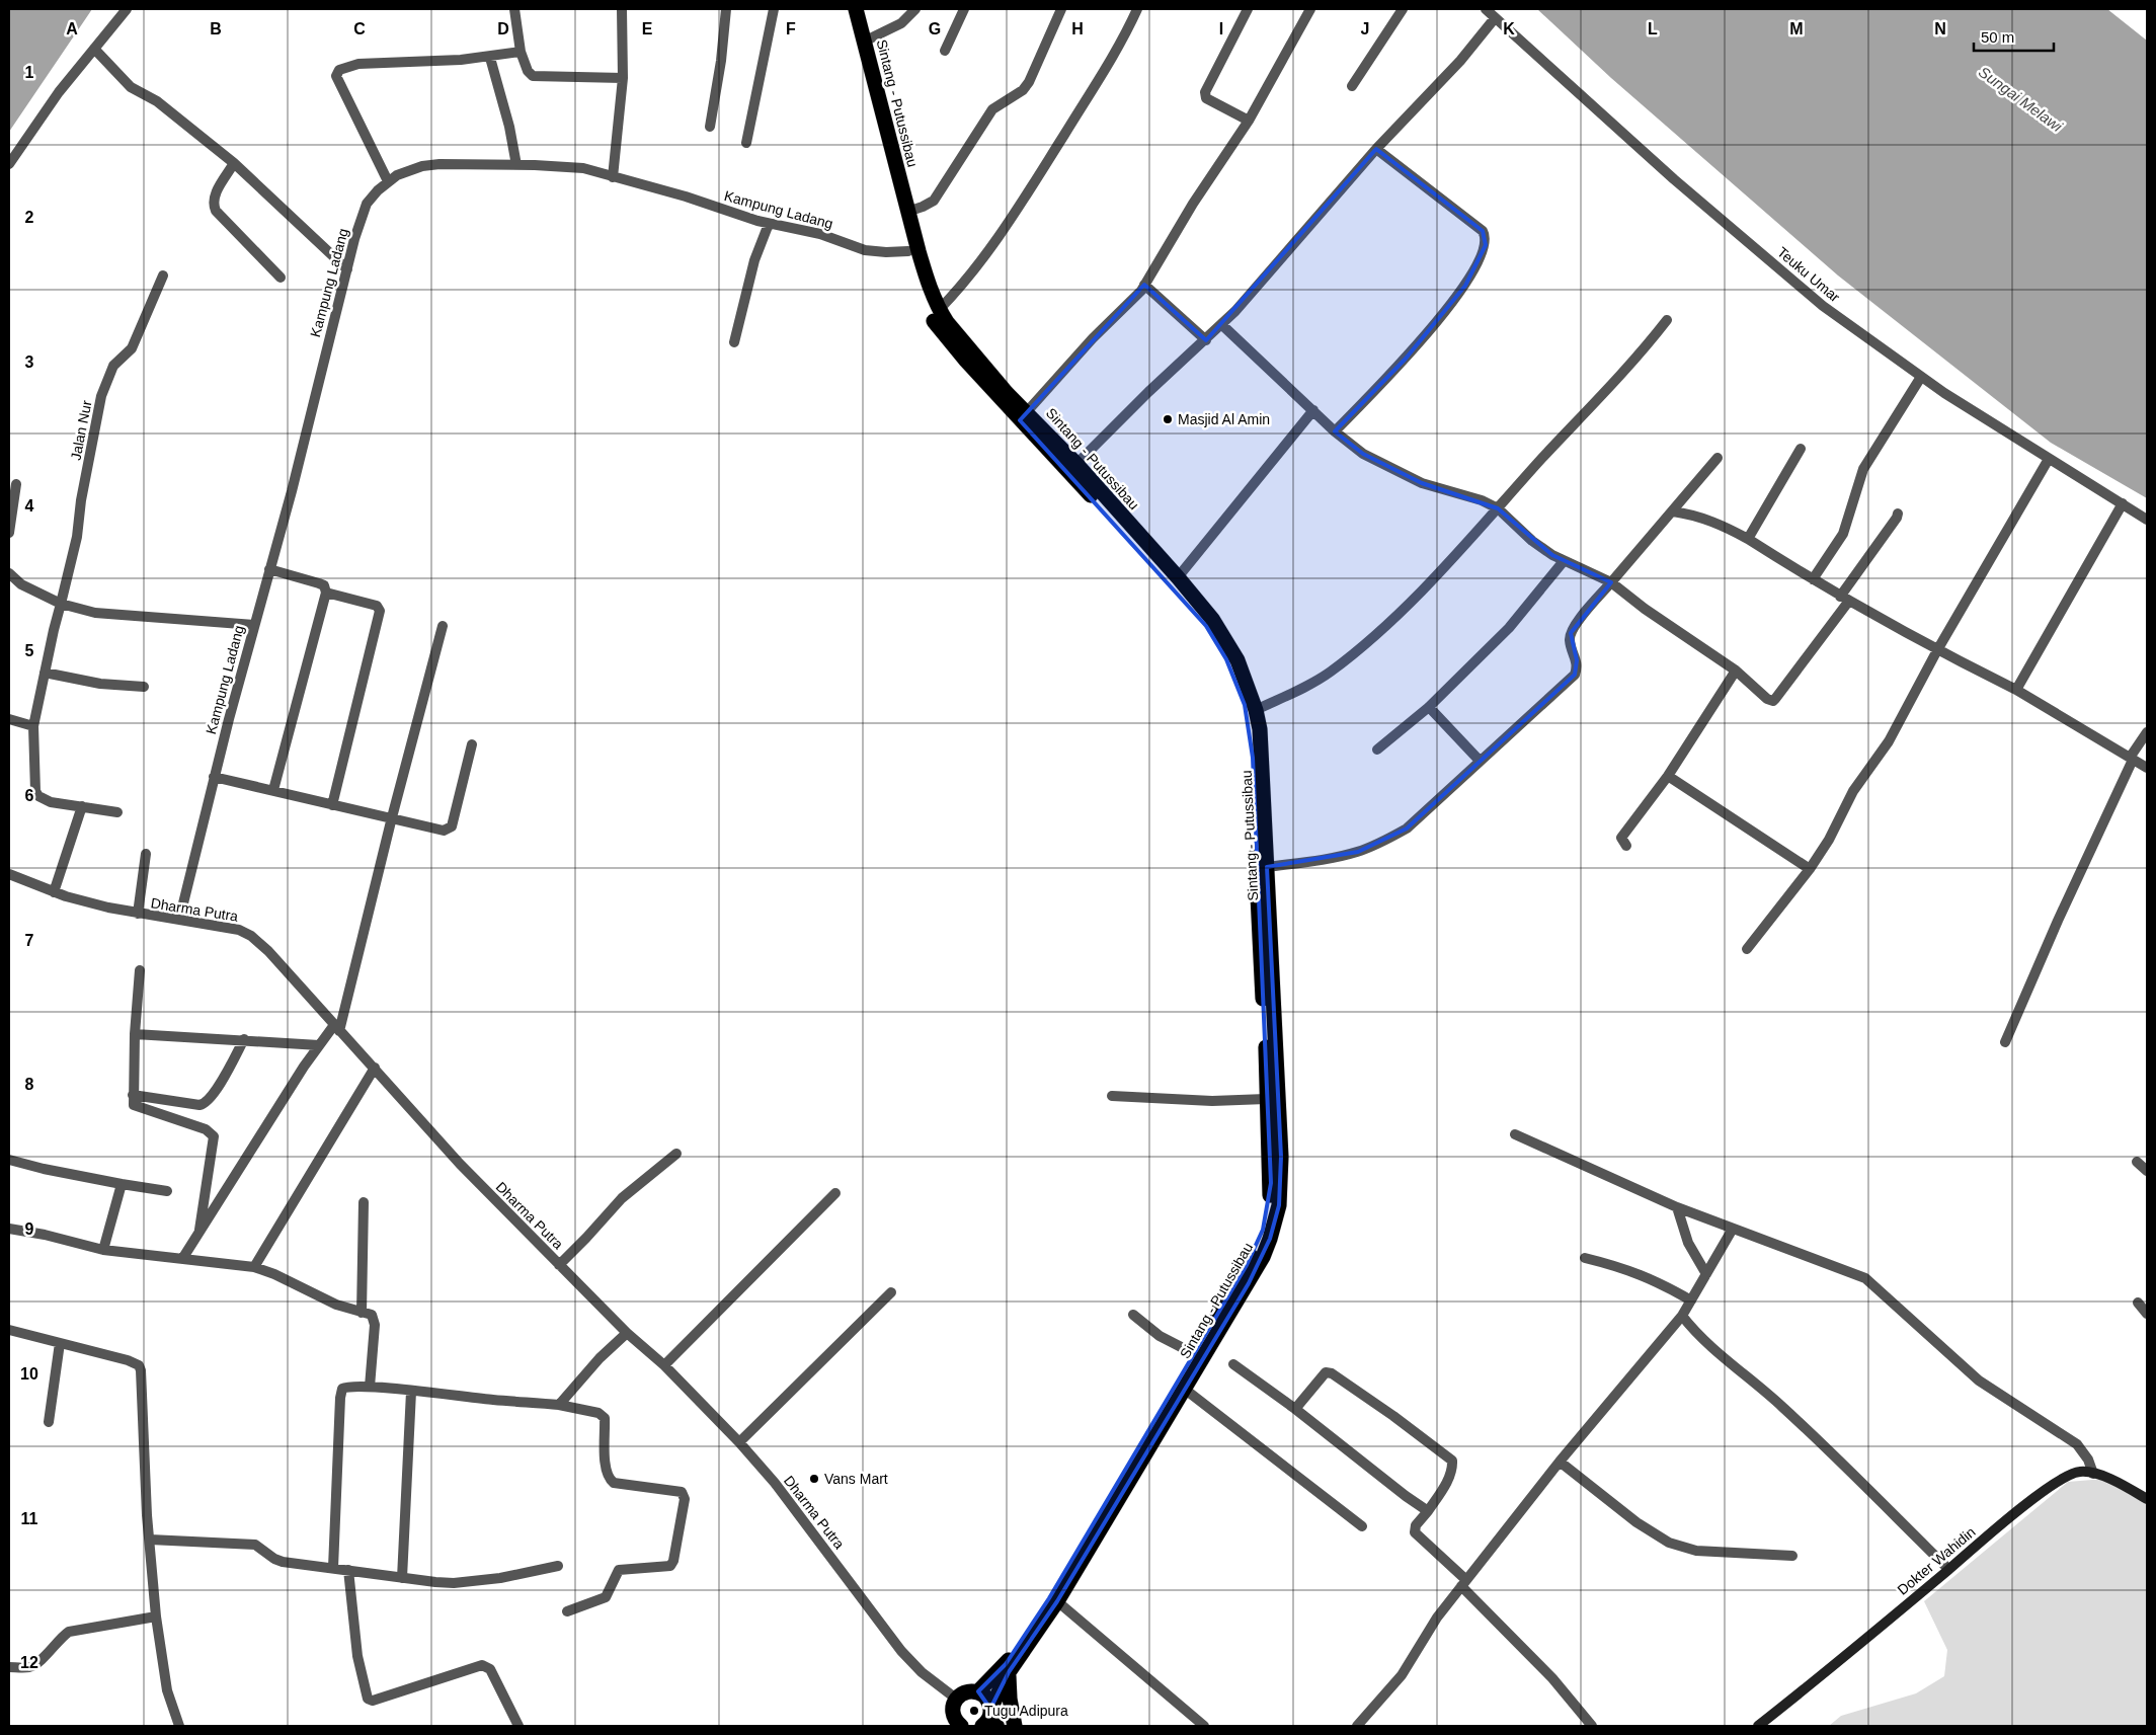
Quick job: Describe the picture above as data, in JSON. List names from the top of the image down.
{
  "streets": {
    "highway": ["Sintang - Putussibau"],
    "street": [
      "Kampung Ladang",
      "Teuku Umar",
      "Jalan Nur",
      "Dharma Putra",
      "Dokter Wahidin"
    ]
  },
  "crossings": [
    ["Sintang - Putussibau", "Kampung Ladang"],
    ["Kampung Ladang", "Dharma Putra"]
  ],
  "water": ["Sungai Melawi"],
  "places": ["Masjid Al Amin", "Vans Mart", "Tugu Adipura"],
  "scale_bar": "50 m",
  "grid": {
    "columns": [
      "A",
      "B",
      "C",
      "D",
      "E",
      "F",
      "G",
      "H",
      "I",
      "J",
      "K",
      "L",
      "M",
      "N"
    ],
    "rows": [
      "1",
      "2",
      "3",
      "4",
      "5",
      "6",
      "7",
      "8",
      "9",
      "10",
      "11",
      "12"
    ]
  }
}
